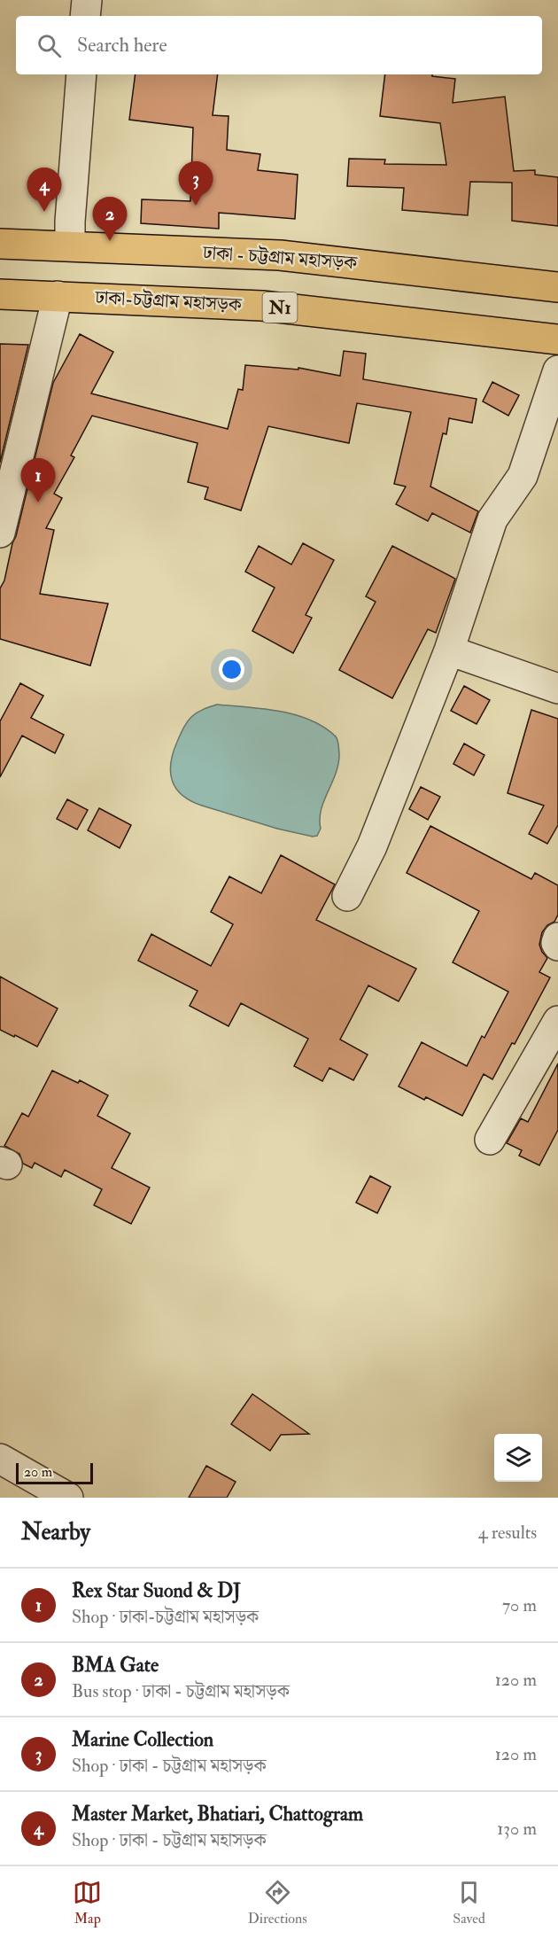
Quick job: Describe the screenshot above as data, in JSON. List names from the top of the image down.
{
  "streets": {
    "highway": ["ঢাকা - চট্টগ্রাম মহাসড়ক", "ঢাকা-চট্টগ্রাম মহাসড়ক", "N1"]
  },
  "scale_bar": "20 m",
  "page": {
    "search": "Search here",
    "pins": [
      "3",
      "4",
      "2",
      "1"
    ],
    "scale": "20 m",
    "heading": ["Nearby", "4 results"],
    "list": [
      {
        "mark": "1",
        "name": "Rex Star Suond & DJ",
        "note": "Shop · ঢাকা-চট্টগ্রাম মহাসড়ক",
        "value": "70 m"
      },
      {
        "mark": "2",
        "name": "BMA Gate",
        "note": "Bus stop · ঢাকা - চট্টগ্রাম মহাসড়ক",
        "value": "120 m"
      },
      {
        "mark": "3",
        "name": "Marine Collection",
        "note": "Shop · ঢাকা - চট্টগ্রাম মহাসড়ক",
        "value": "120 m"
      },
      {
        "mark": "4",
        "name": "Master Market, Bhatiari, Chattogram",
        "note": "Shop · ঢাকা - চট্টগ্রাম মহাসড়ক",
        "value": "130 m"
      }
    ],
    "nav": ["Map", "Directions", "Saved"]
  }
}
